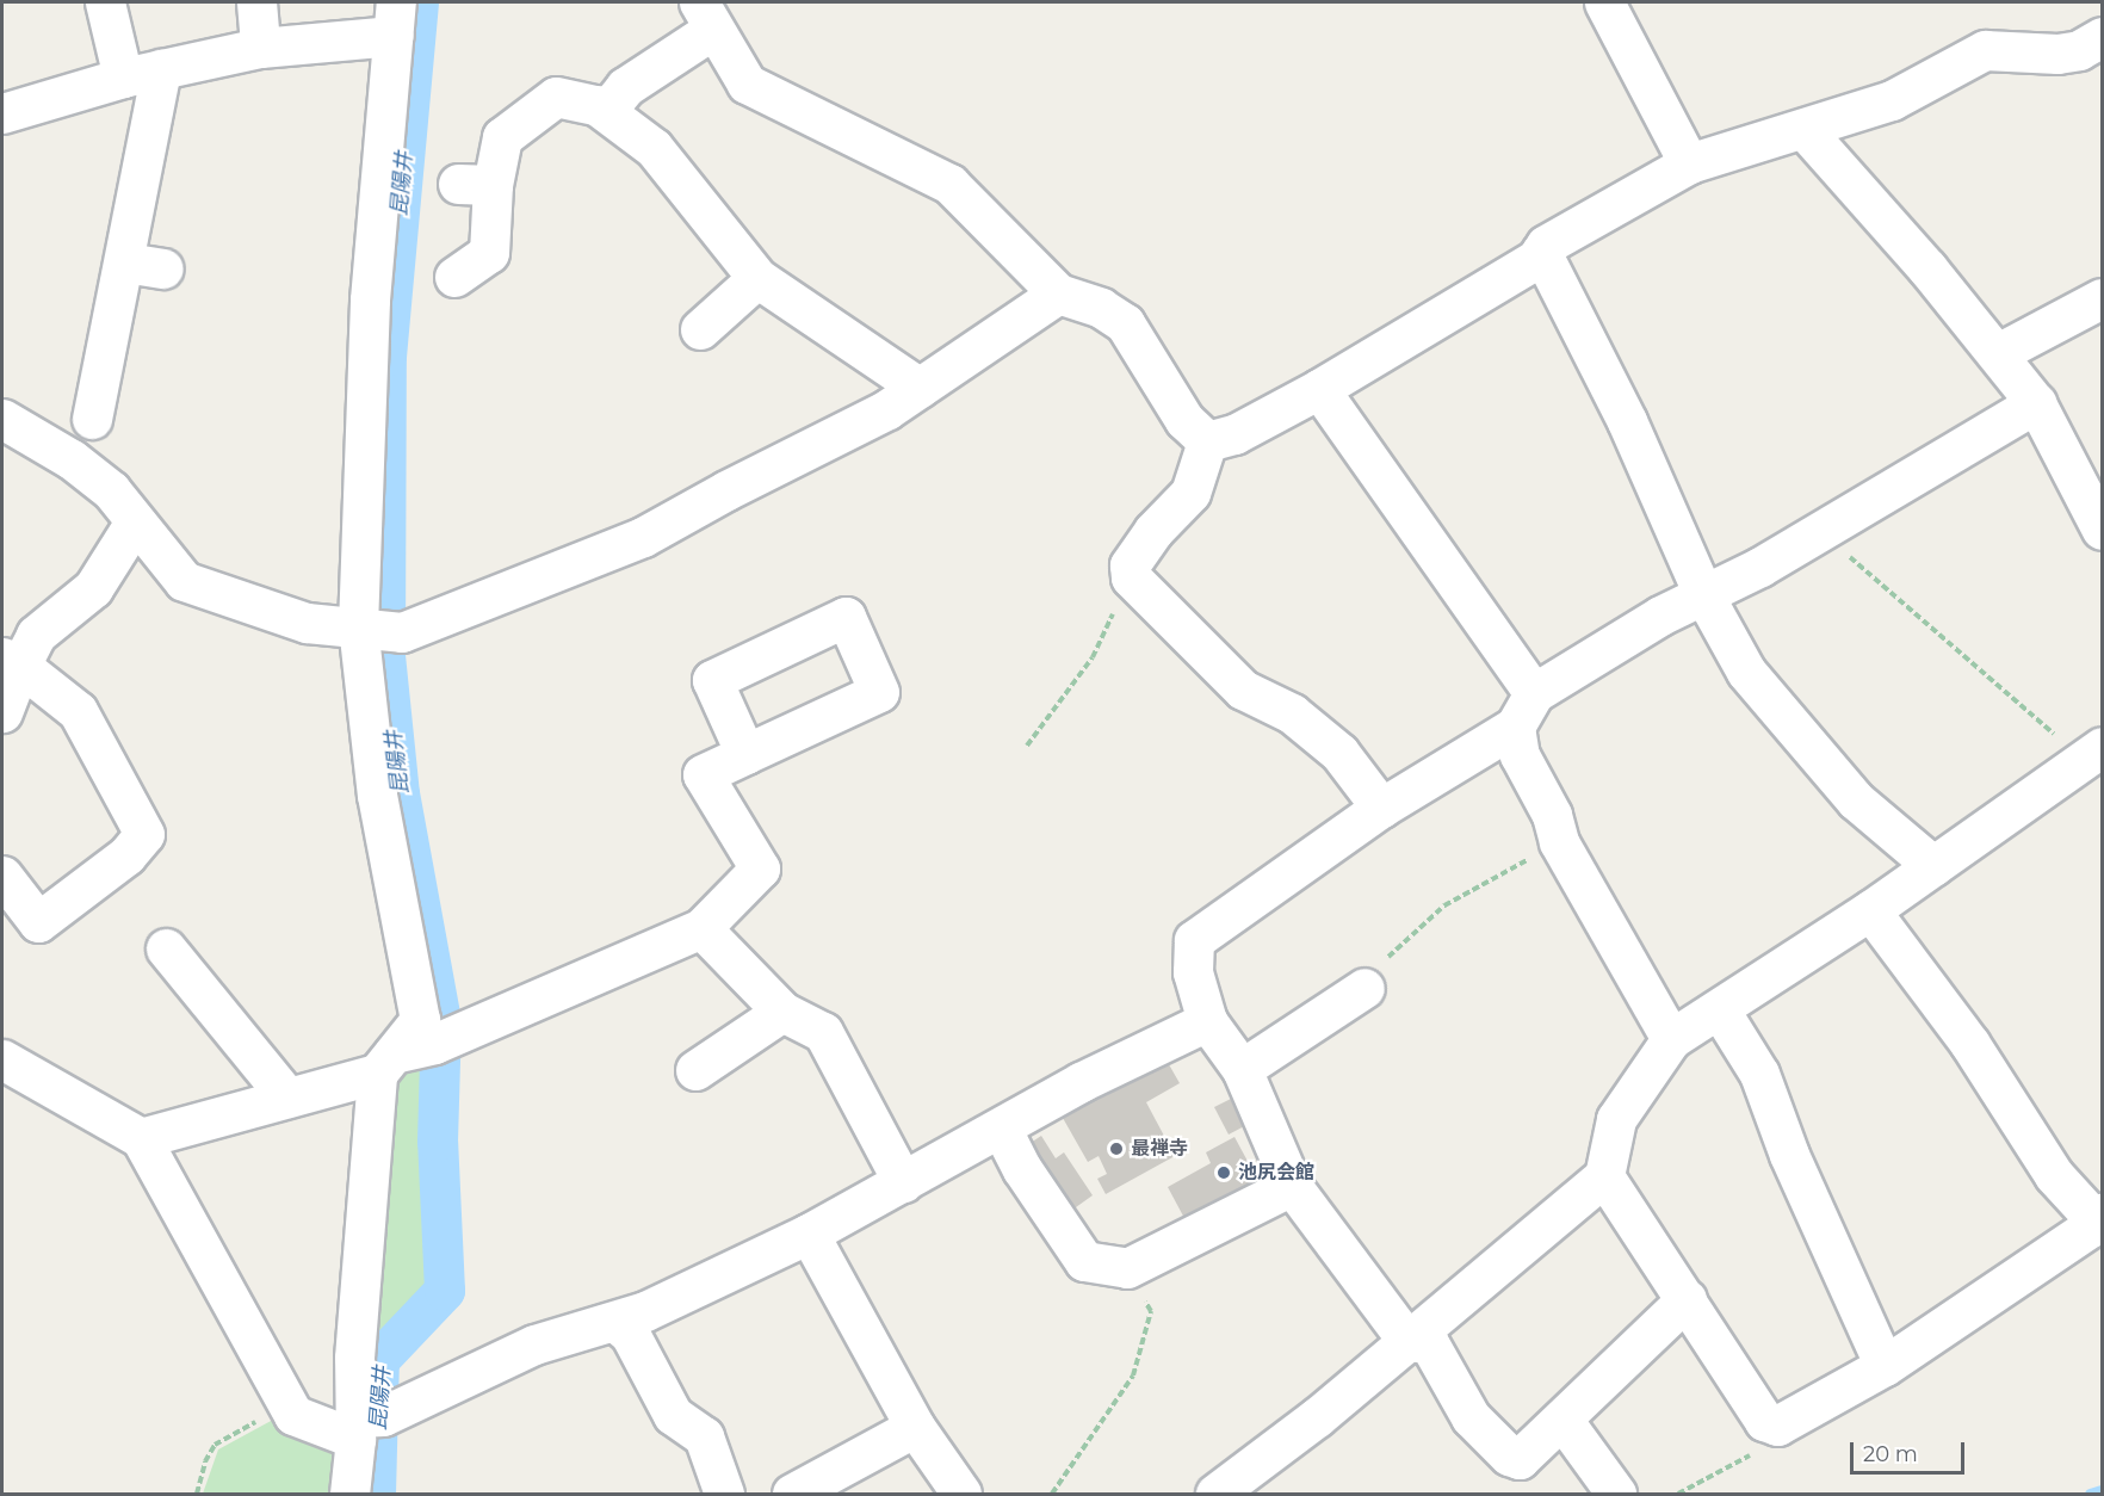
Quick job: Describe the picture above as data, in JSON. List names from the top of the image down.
{
  "water": ["昆陽井"],
  "places": ["最禅寺", "池尻会館"],
  "scale_bar": "20 m"
}
